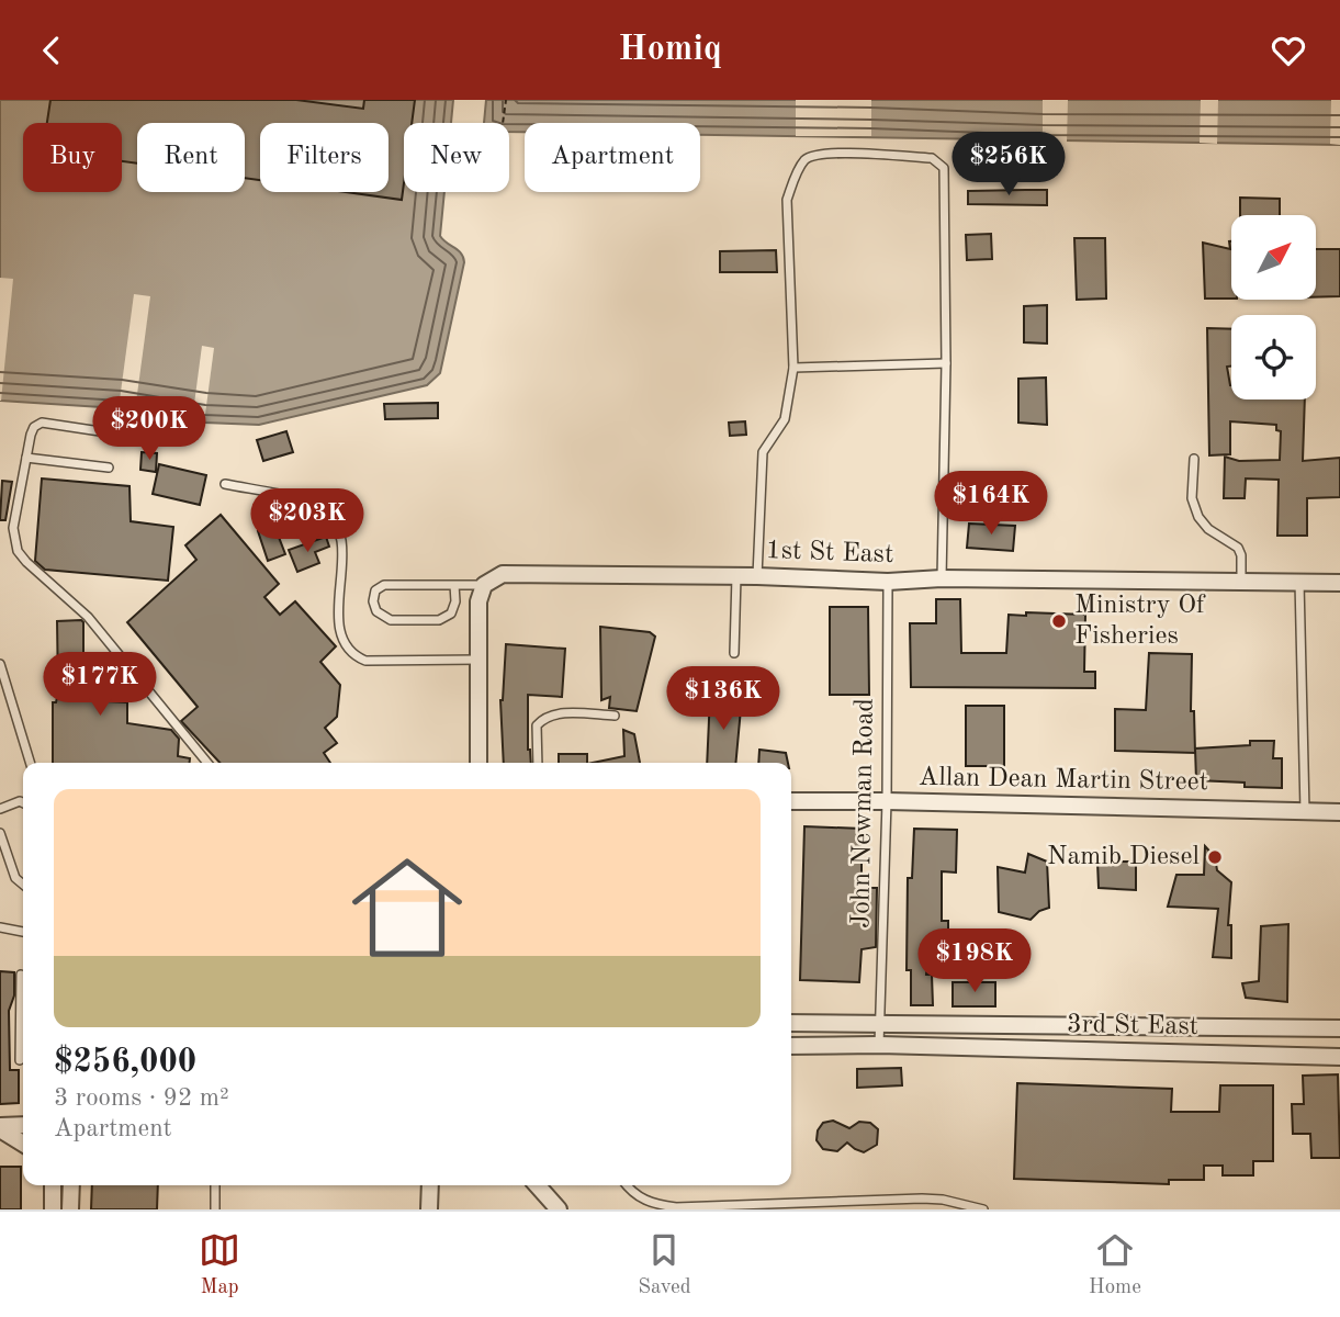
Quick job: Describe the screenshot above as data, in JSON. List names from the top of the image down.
{
  "streets": {
    "street": ["1st St East", "Allan Dean Martin Street", "3rd St East"],
    "lane": ["John Newman Road"]
  },
  "crossings": [
    ["1st St East", "John Newman Road"],
    ["Allan Dean Martin Street", "John Newman Road"],
    ["John Newman Road", "3rd St East"]
  ],
  "places": ["Ministry Of Fisheries", "Namib Diesel"],
  "north": "top right",
  "page": {
    "header": "Homiq",
    "chip": [
      "Buy",
      "Rent",
      "Filters",
      "New",
      "Apartment"
    ],
    "price": [
      "$256K",
      "$200K",
      "$164K",
      "$203K",
      "$177K",
      "$136K",
      "$198K"
    ],
    "list": [
      {
        "name": "$256,000",
        "note": "3 rooms · 92 m² · Apartment"
      }
    ],
    "tabs": ["Map", "Saved", "Home"]
  }
}
